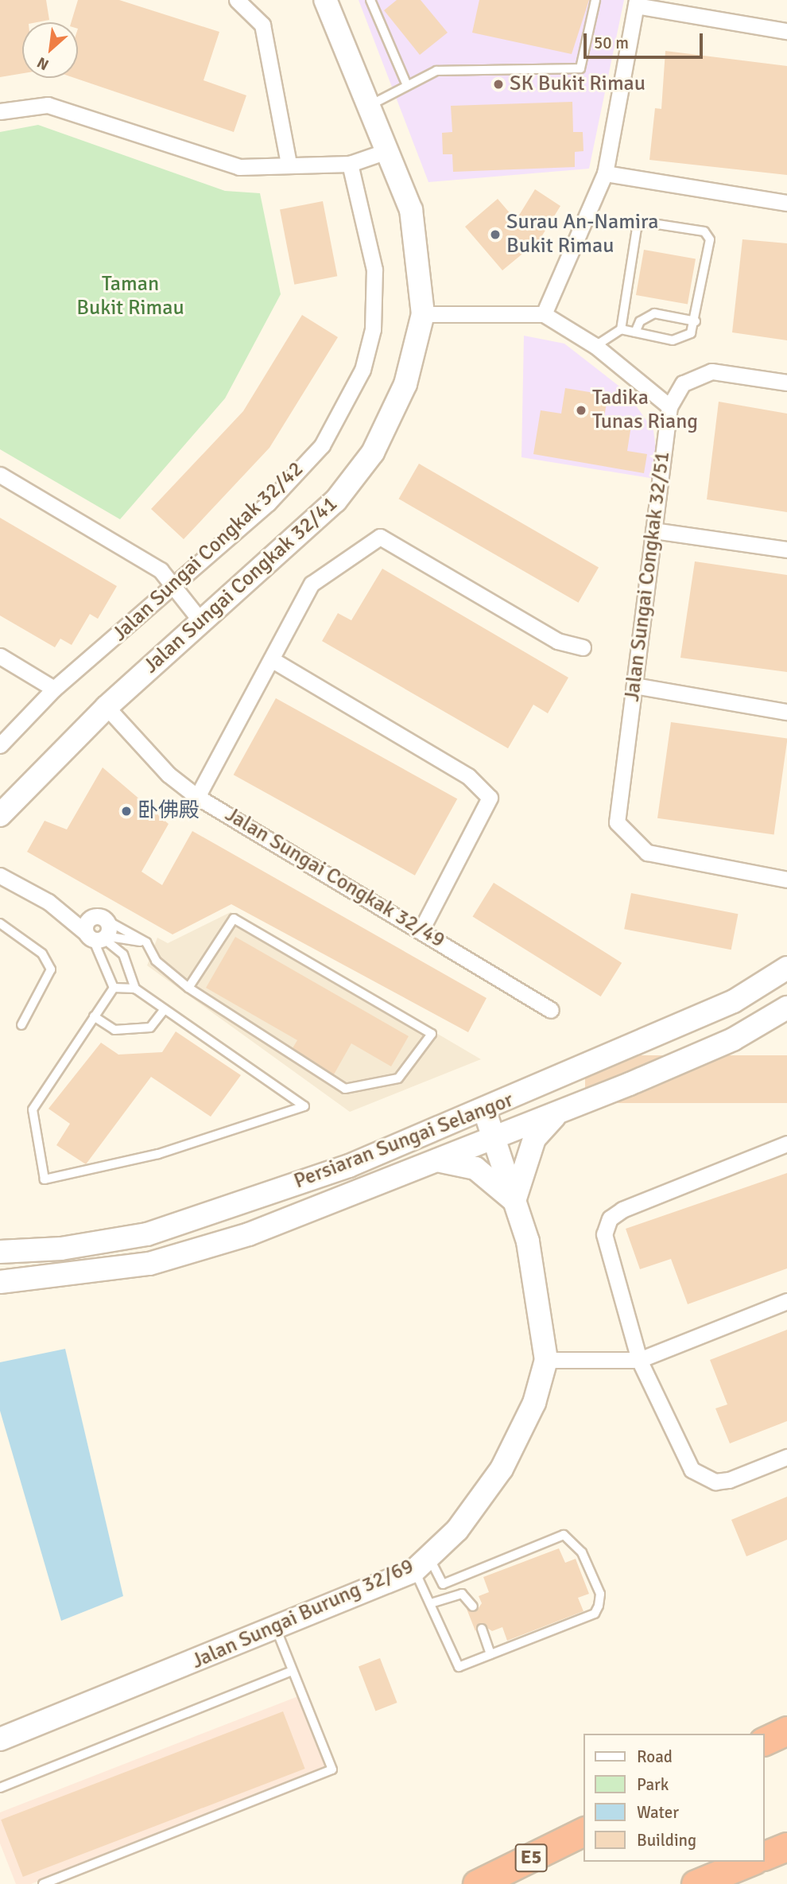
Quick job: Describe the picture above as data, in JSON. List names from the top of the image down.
{
  "streets": {
    "highway": ["E5"],
    "street": [
      "Jalan Sungai Congkak 32/42",
      "Jalan Sungai Congkak 32/51",
      "Jalan Sungai Congkak 32/41",
      "Jalan Sungai Congkak 32/49",
      "Persiaran Sungai Selangor",
      "Jalan Sungai Burung 32/69"
    ]
  },
  "crossings": [
    ["Jalan Sungai Congkak 32/41", "Jalan Sungai Congkak 32/49"],
    ["Persiaran Sungai Selangor", "Jalan Sungai Burung 32/69"]
  ],
  "parks": ["Taman Bukit Rimau"],
  "places": [
    "SK Bukit Rimau",
    "Surau An-Namira Bukit Rimau",
    "Tadika Tunas Riang",
    "卧佛殿"
  ],
  "legend": [
    "Road",
    "Park",
    "Water",
    "Building"
  ],
  "scale_bar": "50 m",
  "north": "bottom left"
}
